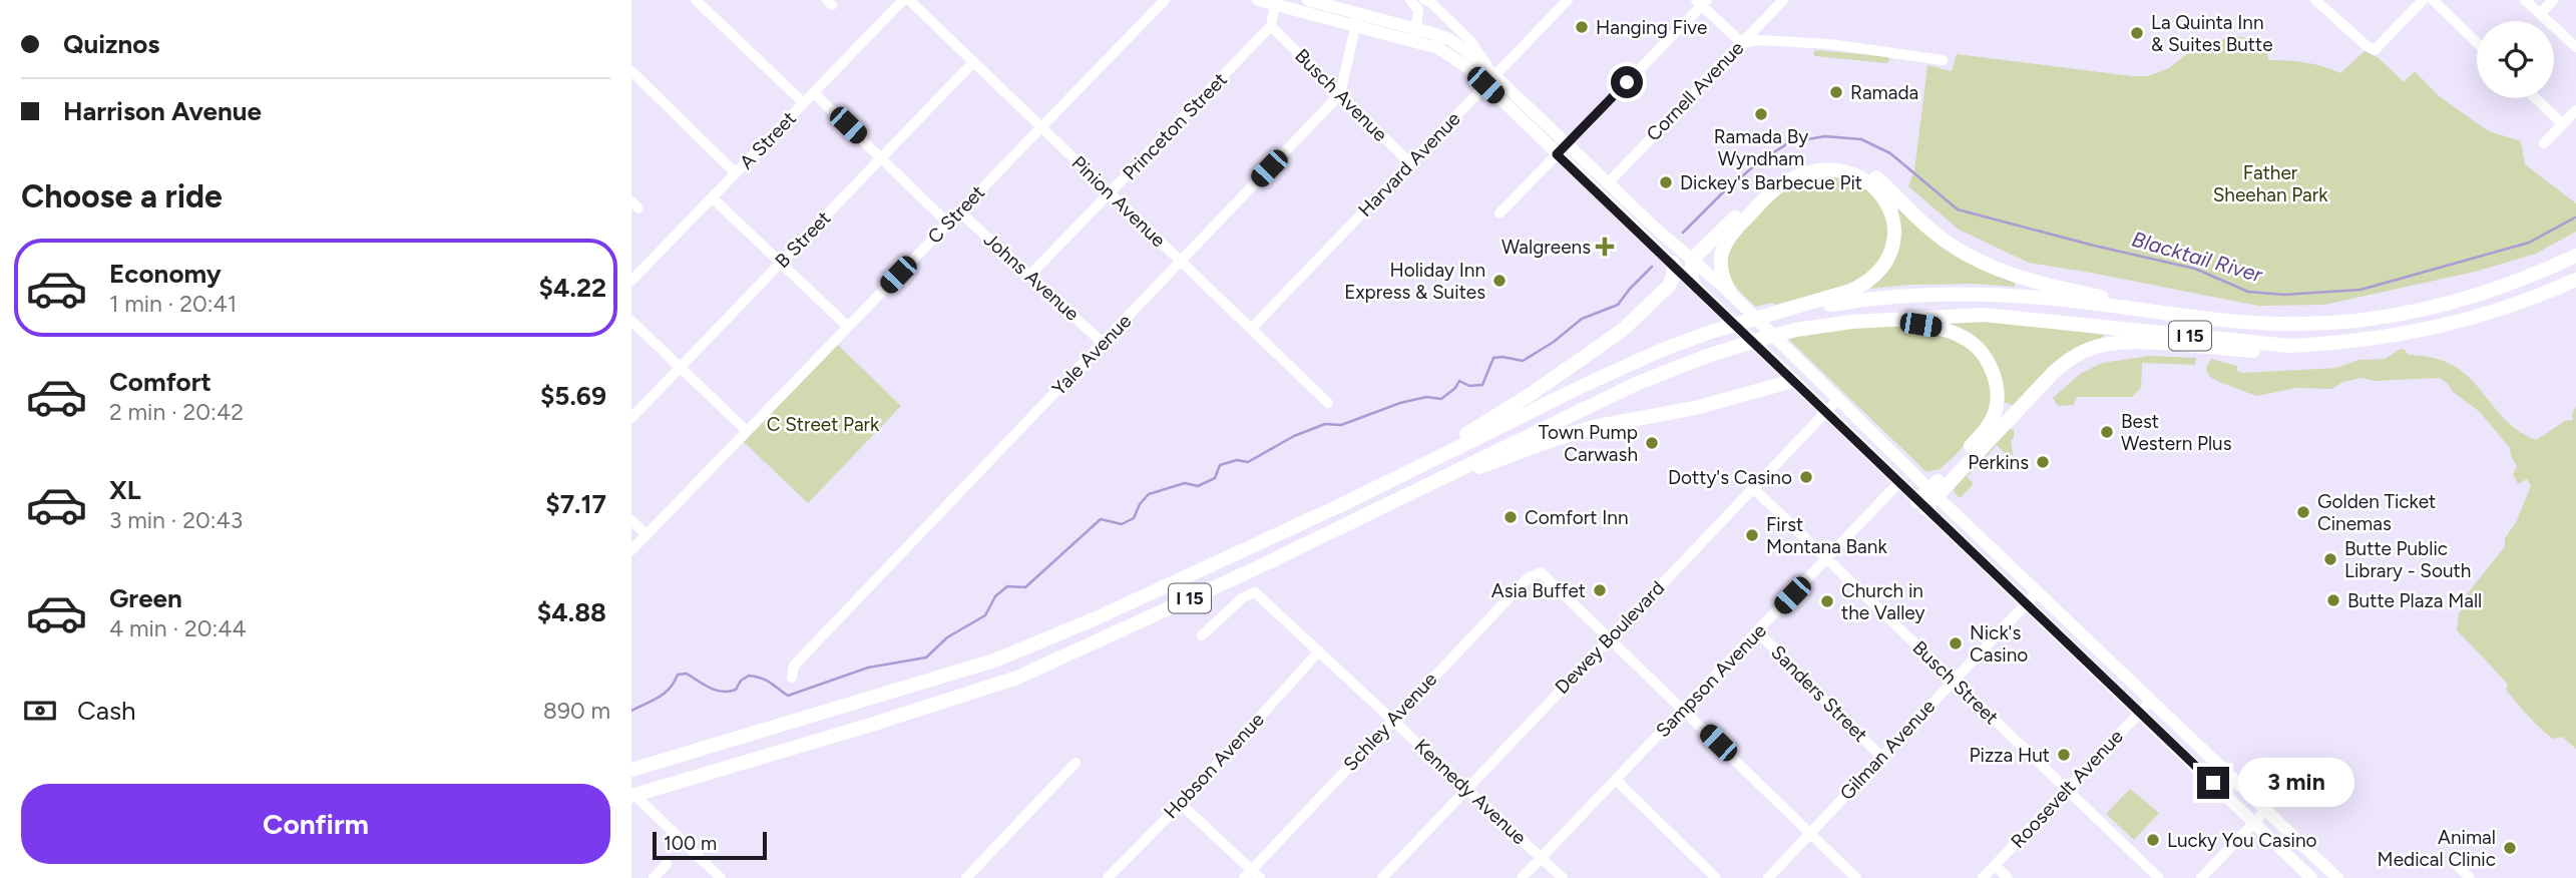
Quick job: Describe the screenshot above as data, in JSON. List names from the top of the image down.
{
  "streets": {
    "highway": ["I 15"],
    "street": [
      "Cornell Avenue",
      "Busch Avenue",
      "Princeton Street",
      "A Street",
      "Harvard Avenue",
      "Pinion Avenue",
      "C Street",
      "B Street",
      "Johns Avenue",
      "Yale Avenue",
      "Dewey Boulevard",
      "Sampson Avenue",
      "Busch Street",
      "Sanders Street",
      "Schley Avenue",
      "Gilman Avenue",
      "Hobson Avenue",
      "Roosevelt Avenue",
      "Kennedy Avenue"
    ]
  },
  "crossings": [
    ["Busch Avenue", "Princeton Street"],
    ["Busch Avenue", "Harvard Avenue"],
    ["Busch Avenue", "Yale Avenue"],
    ["Princeton Street", "Pinion Avenue"],
    ["Princeton Street", "Johns Avenue"],
    ["Harvard Avenue", "Pinion Avenue"],
    ["Pinion Avenue", "C Street"],
    ["Pinion Avenue", "B Street"],
    ["Pinion Avenue", "Yale Avenue"],
    ["C Street", "Johns Avenue"],
    ["Johns Avenue", "Yale Avenue"],
    ["Dewey Boulevard", "Busch Street"],
    ["Dewey Boulevard", "Schley Avenue"],
    ["Dewey Boulevard", "Kennedy Avenue"],
    ["Sampson Avenue", "Busch Street"],
    ["Sampson Avenue", "Sanders Street"],
    ["Sampson Avenue", "Kennedy Avenue"],
    ["Busch Street", "Gilman Avenue"],
    ["Busch Street", "Roosevelt Avenue"],
    ["Sanders Street", "Gilman Avenue"],
    ["Schley Avenue", "Kennedy Avenue"],
    ["Hobson Avenue", "Kennedy Avenue"]
  ],
  "water": ["Blacktail River"],
  "parks": ["Father Sheehan Park", "C Street Park"],
  "places": {
    "other": [
      "Hanging Five",
      "La Quinta Inn & Suites Butte",
      "Ramada",
      "Ramada By Wyndham",
      "Dickey's Barbecue Pit",
      "Holiday Inn Express & Suites",
      "Best Western Plus",
      "Town Pump Carwash",
      "Perkins",
      "Dotty's Casino",
      "Golden Ticket Cinemas",
      "Comfort Inn",
      "First Montana Bank",
      "Butte Public Library - South",
      "Asia Buffet",
      "Butte Plaza Mall",
      "Church in the Valley",
      "Nick's Casino",
      "Pizza Hut",
      "Lucky You Casino",
      "Animal Medical Clinic"
    ],
    "health": ["Walgreens"]
  },
  "scale_bar": "100 m",
  "page": {
    "banner": ["Quiznos", "Harrison Avenue"],
    "heading": "Choose a ride",
    "list": [
      {
        "name": "Economy",
        "note": "1 min · 20:41",
        "value": "$4.22"
      },
      {
        "name": "Comfort",
        "note": "2 min · 20:42",
        "value": "$5.69"
      },
      {
        "name": "XL",
        "note": "3 min · 20:43",
        "value": "$7.17"
      },
      {
        "name": "Green",
        "note": "4 min · 20:44",
        "value": "$4.88"
      }
    ],
    "pay": ["Cash", "890 m"],
    "bubble": "3 min",
    "buttons": "Confirm",
    "scale": "100 m"
  }
}
